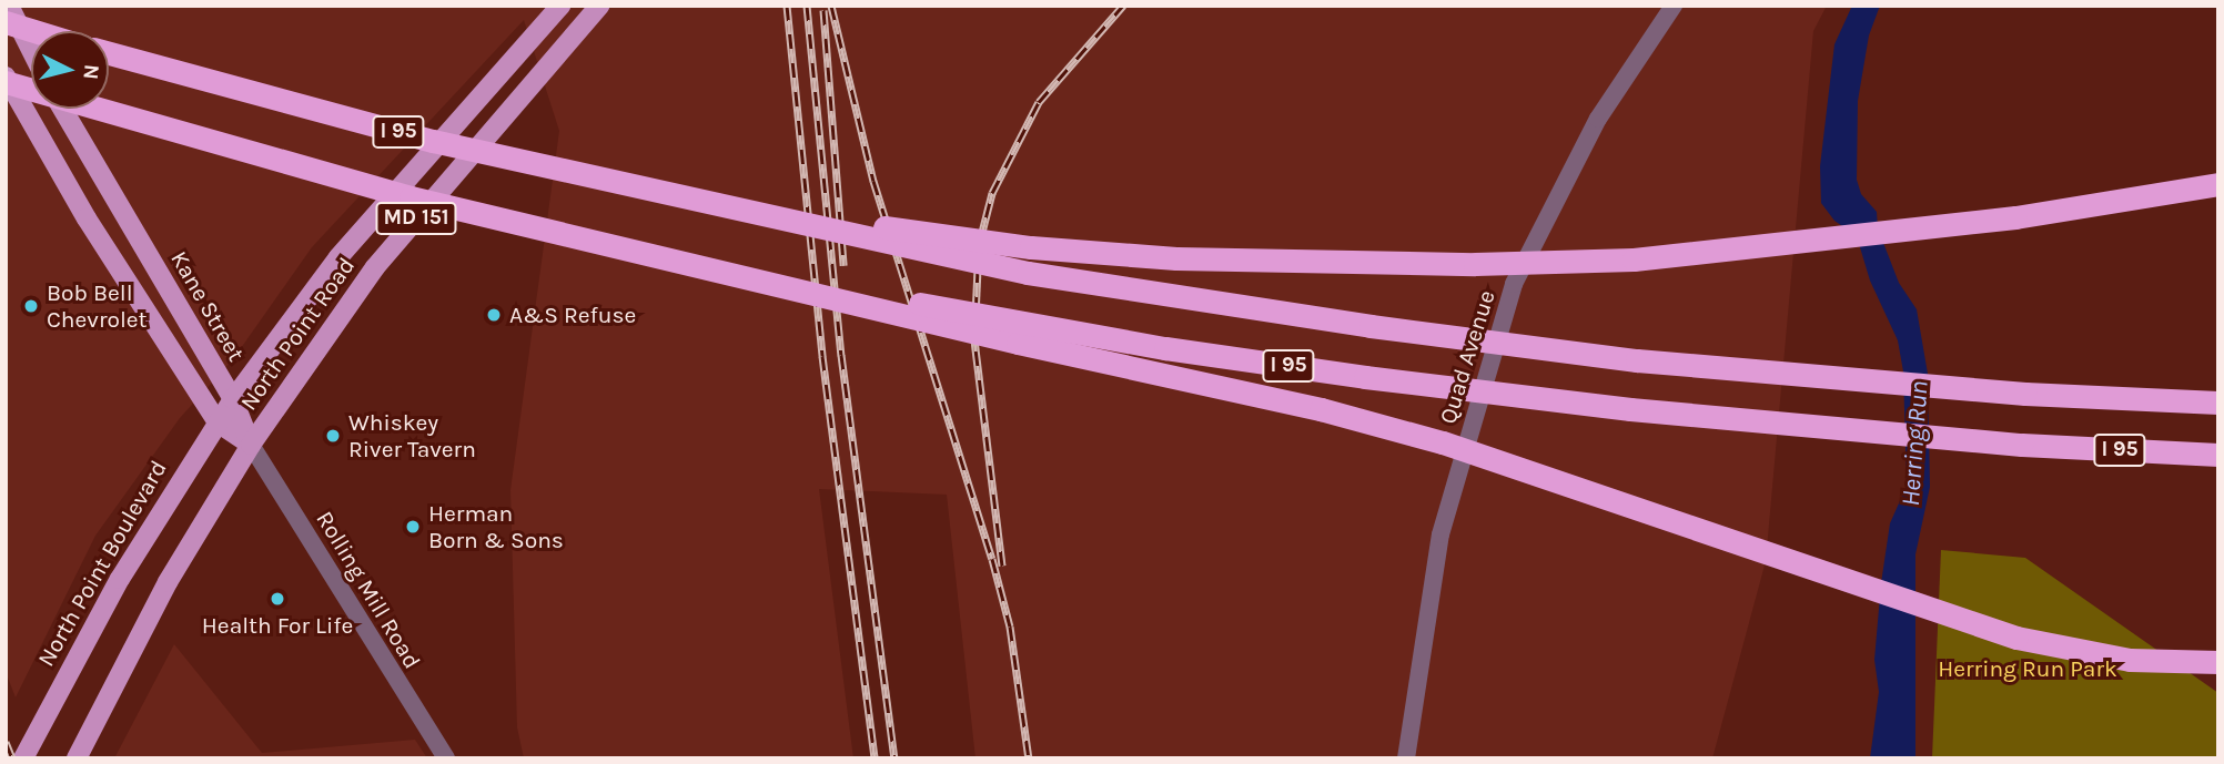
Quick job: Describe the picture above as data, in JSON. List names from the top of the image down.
{
  "streets": {
    "highway": ["I 95"],
    "main road": [
      "MD 151",
      "Kane Street",
      "North Point Road",
      "North Point Boulevard"
    ],
    "street": ["Quad Avenue", "Rolling Mill Road"]
  },
  "crossings": [
    ["MD 151", "Kane Street"],
    ["MD 151", "North Point Road"],
    ["MD 151", "Rolling Mill Road"],
    ["Kane Street", "North Point Road"],
    ["Kane Street", "North Point Boulevard"],
    ["Kane Street", "Rolling Mill Road"],
    ["North Point Road", "North Point Boulevard"],
    ["North Point Road", "Rolling Mill Road"]
  ],
  "water": ["Herring Run"],
  "parks": ["Herring Run Park"],
  "places": [
    "Bob Bell Chevrolet",
    "A&S Refuse",
    "Whiskey River Tavern",
    "Herman Born & Sons",
    "Health For Life"
  ],
  "north": "right"
}
